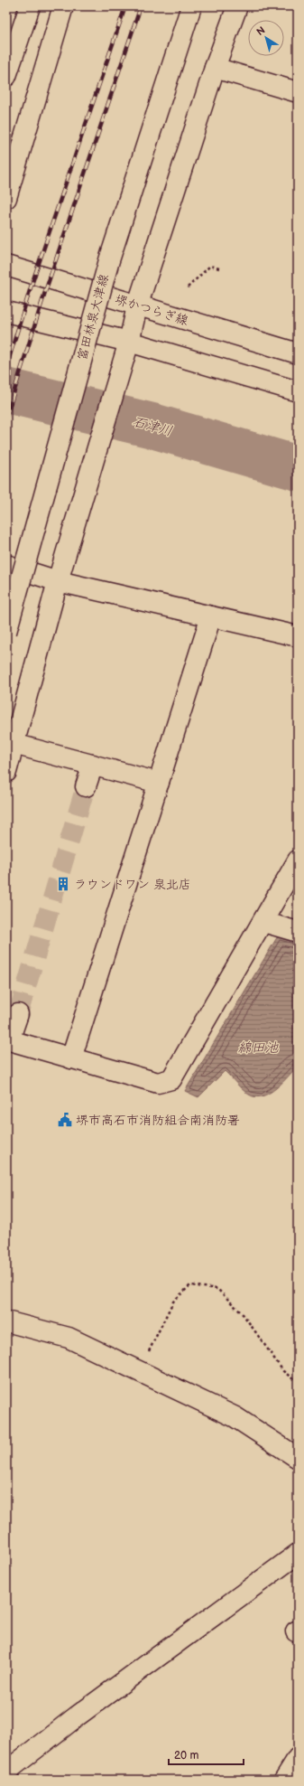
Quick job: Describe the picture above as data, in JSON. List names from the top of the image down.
{
  "streets": {
    "main road": ["堺かつらぎ線", "富田林泉大津線"]
  },
  "water": ["石津川", "綿田池"],
  "places": {
    "building": ["ラウンドワン 泉北店"],
    "public building": ["堺市高石市消防組合南消防署"]
  },
  "scale_bar": "20 m",
  "north": "top left"
}
